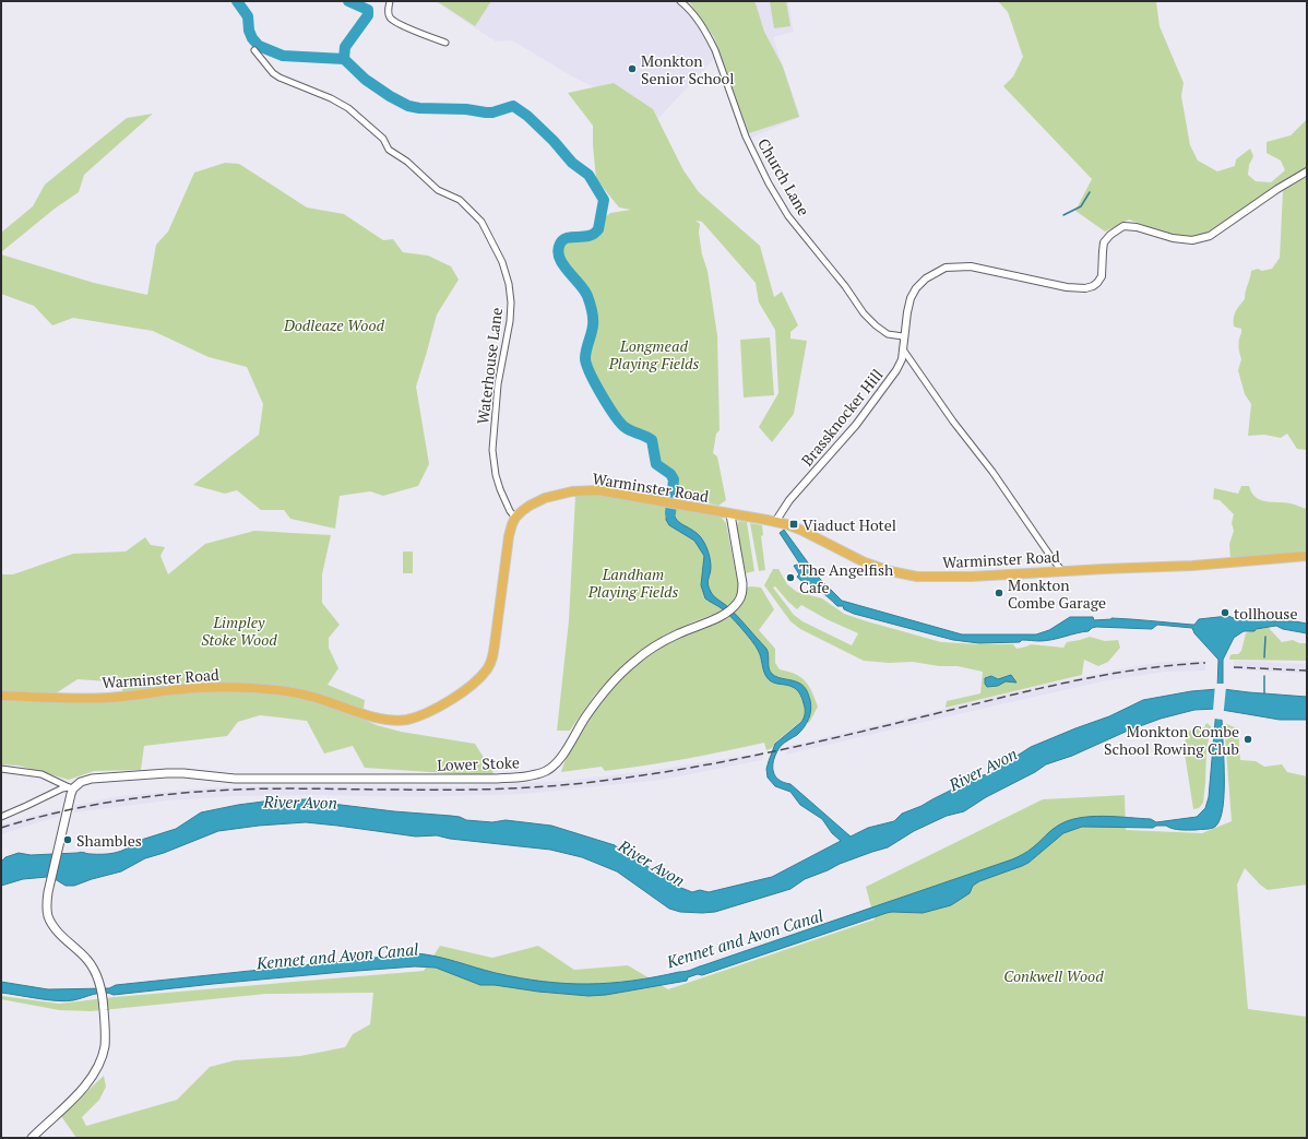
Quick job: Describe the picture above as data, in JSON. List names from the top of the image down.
{
  "streets": {
    "highway": ["Warminster Road"],
    "main road": ["Lower Stoke"],
    "street": ["Church Lane", "Waterhouse Lane", "Brassknocker Hill"]
  },
  "crossings": [
    ["Church Lane", "Brassknocker Hill"],
    ["Waterhouse Lane", "Warminster Road"],
    ["Brassknocker Hill", "Warminster Road"],
    ["Warminster Road", "Lower Stoke"]
  ],
  "water": ["River Avon", "Kennet and Avon Canal"],
  "parks": [
    "Dodleaze Wood",
    "Longmead Playing Fields",
    "Landham Playing Fields",
    "Limpley Stoke Wood",
    "Conkwell Wood"
  ],
  "places": {
    "other": [
      "Monkton Senior School",
      "The Angelfish Cafe",
      "Monkton Combe Garage",
      "tollhouse",
      "Monkton Combe School Rowing Club",
      "Shambles"
    ],
    "transit": ["Viaduct Hotel"]
  }
}
